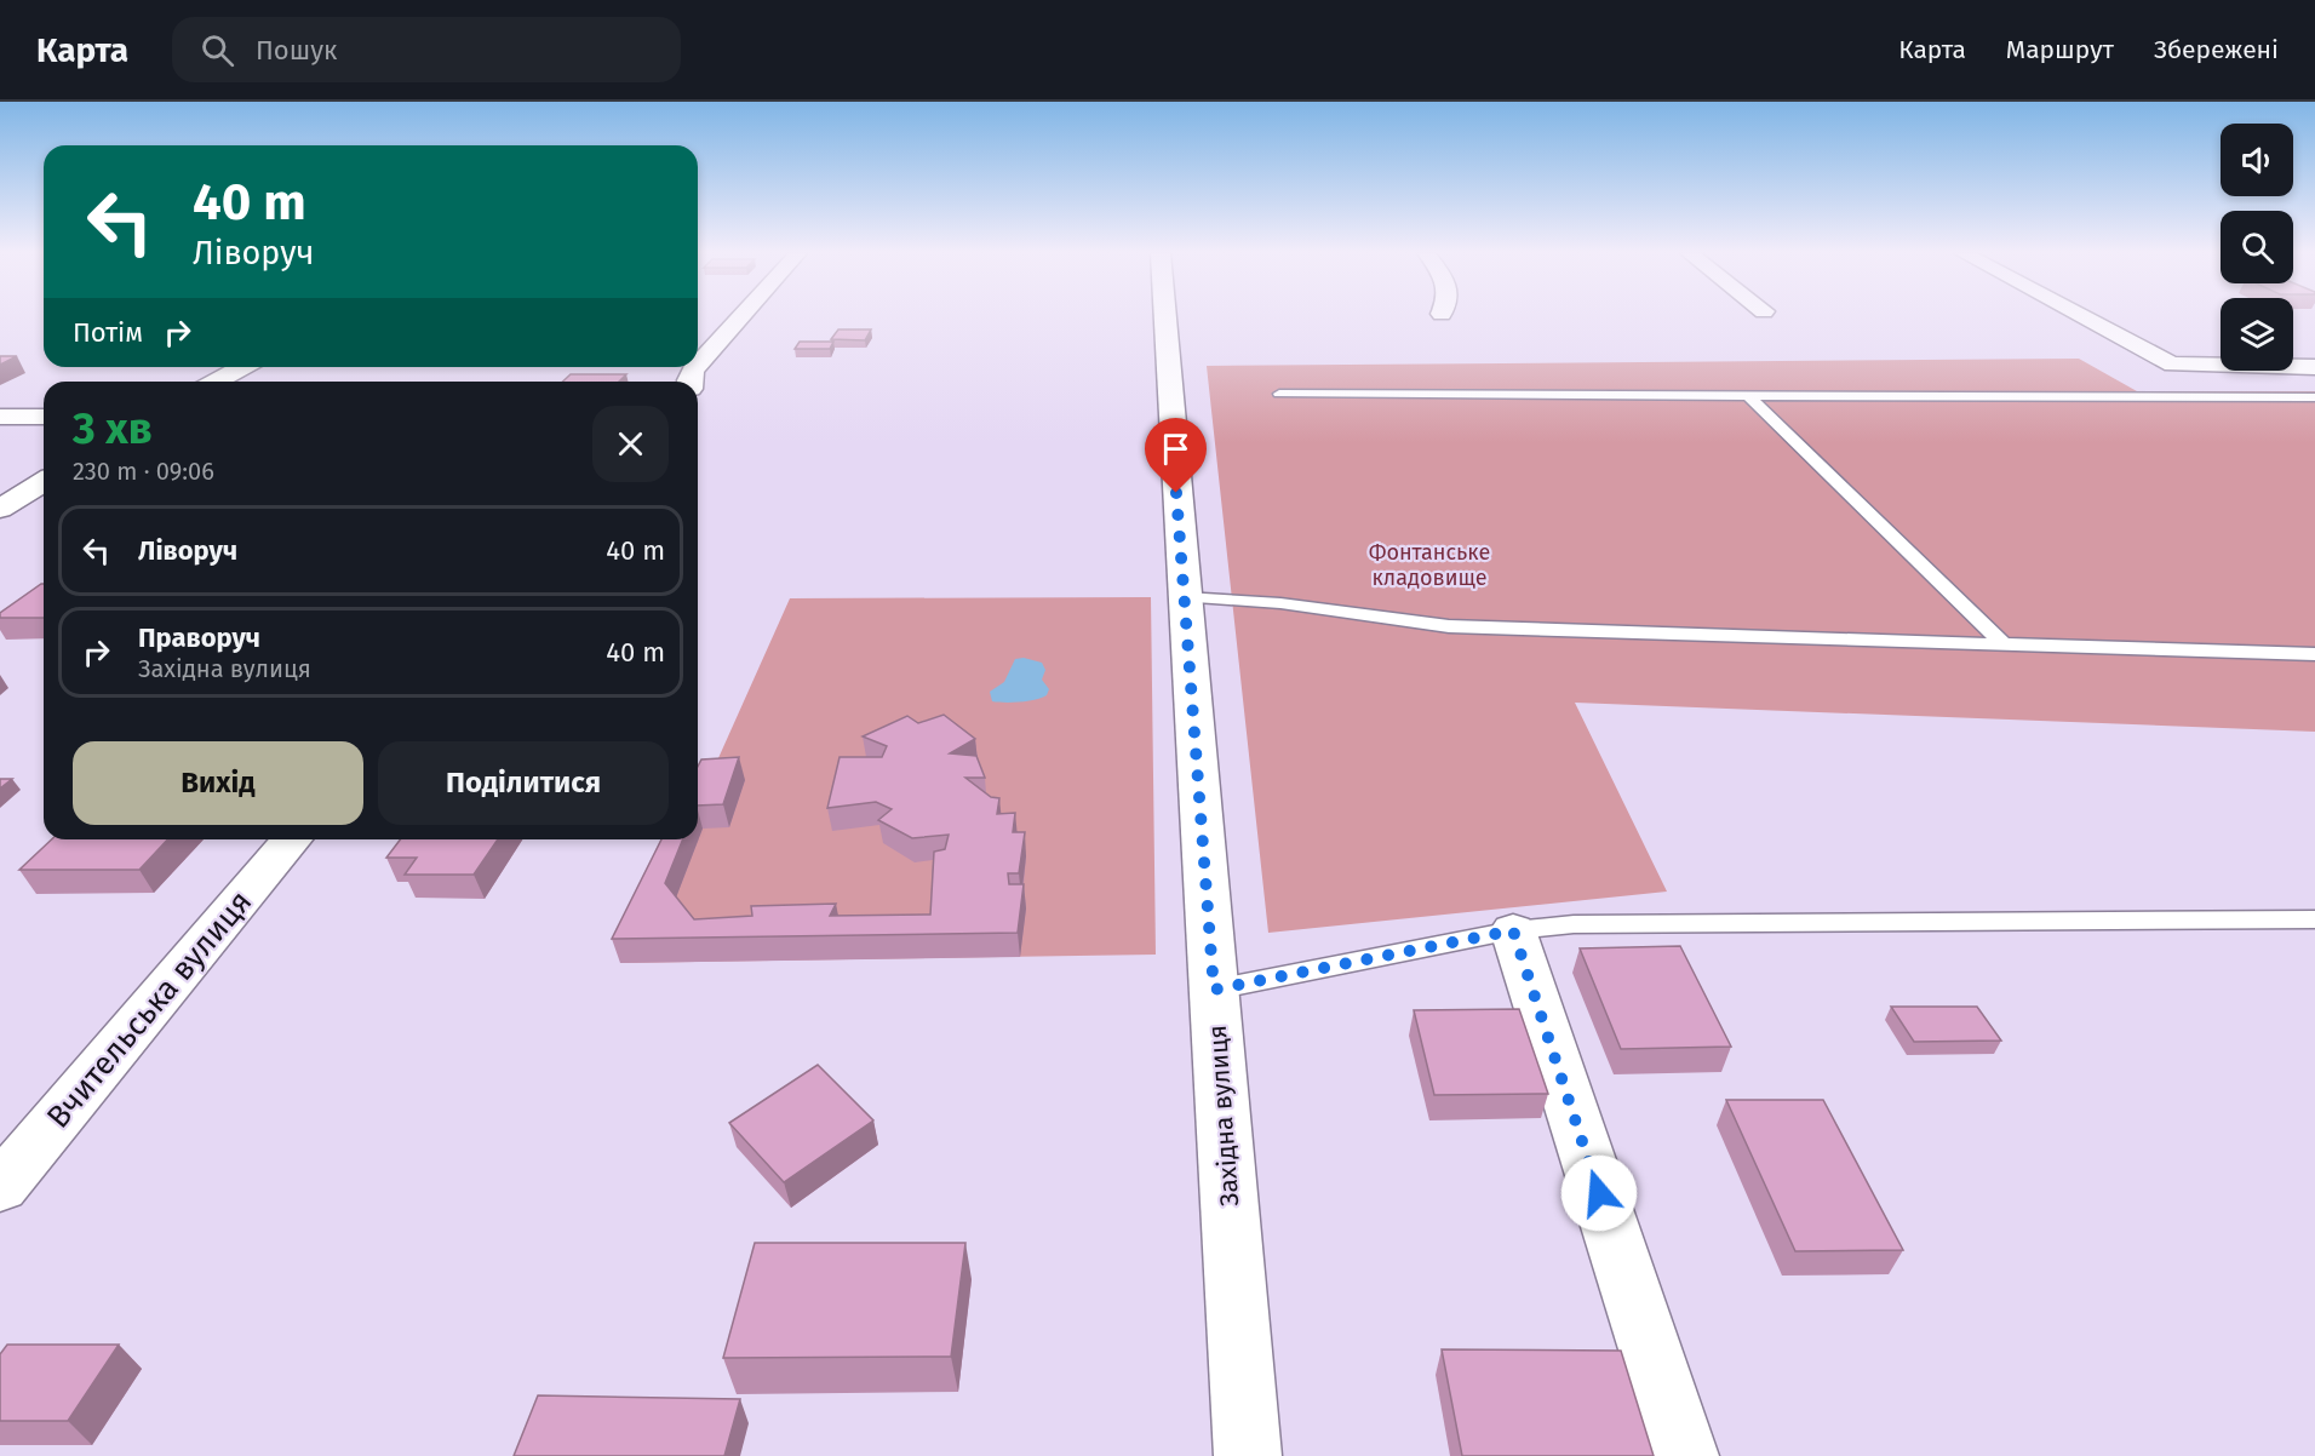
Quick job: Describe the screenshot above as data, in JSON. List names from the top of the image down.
{
  "streets": {
    "street": ["Вчительська вулиця", "Західна вулиця"]
  },
  "parks": ["Фонтанське кладовище"],
  "page": {
    "header": "Карта",
    "search": "Пошук",
    "nav": ["Карта", "Маршрут", "Збережені"],
    "turn": ["40 m", "Ліворуч"],
    "then": "Потім",
    "heading": ["3 хв", "230 m · 09:06"],
    "list": [
      {
        "name": "Ліворуч",
        "value": "40 m"
      },
      {
        "name": "Праворуч",
        "note": "Західна вулиця",
        "value": "40 m"
      }
    ],
    "buttons": ["Вихід", "Поділитися"]
  }
}
